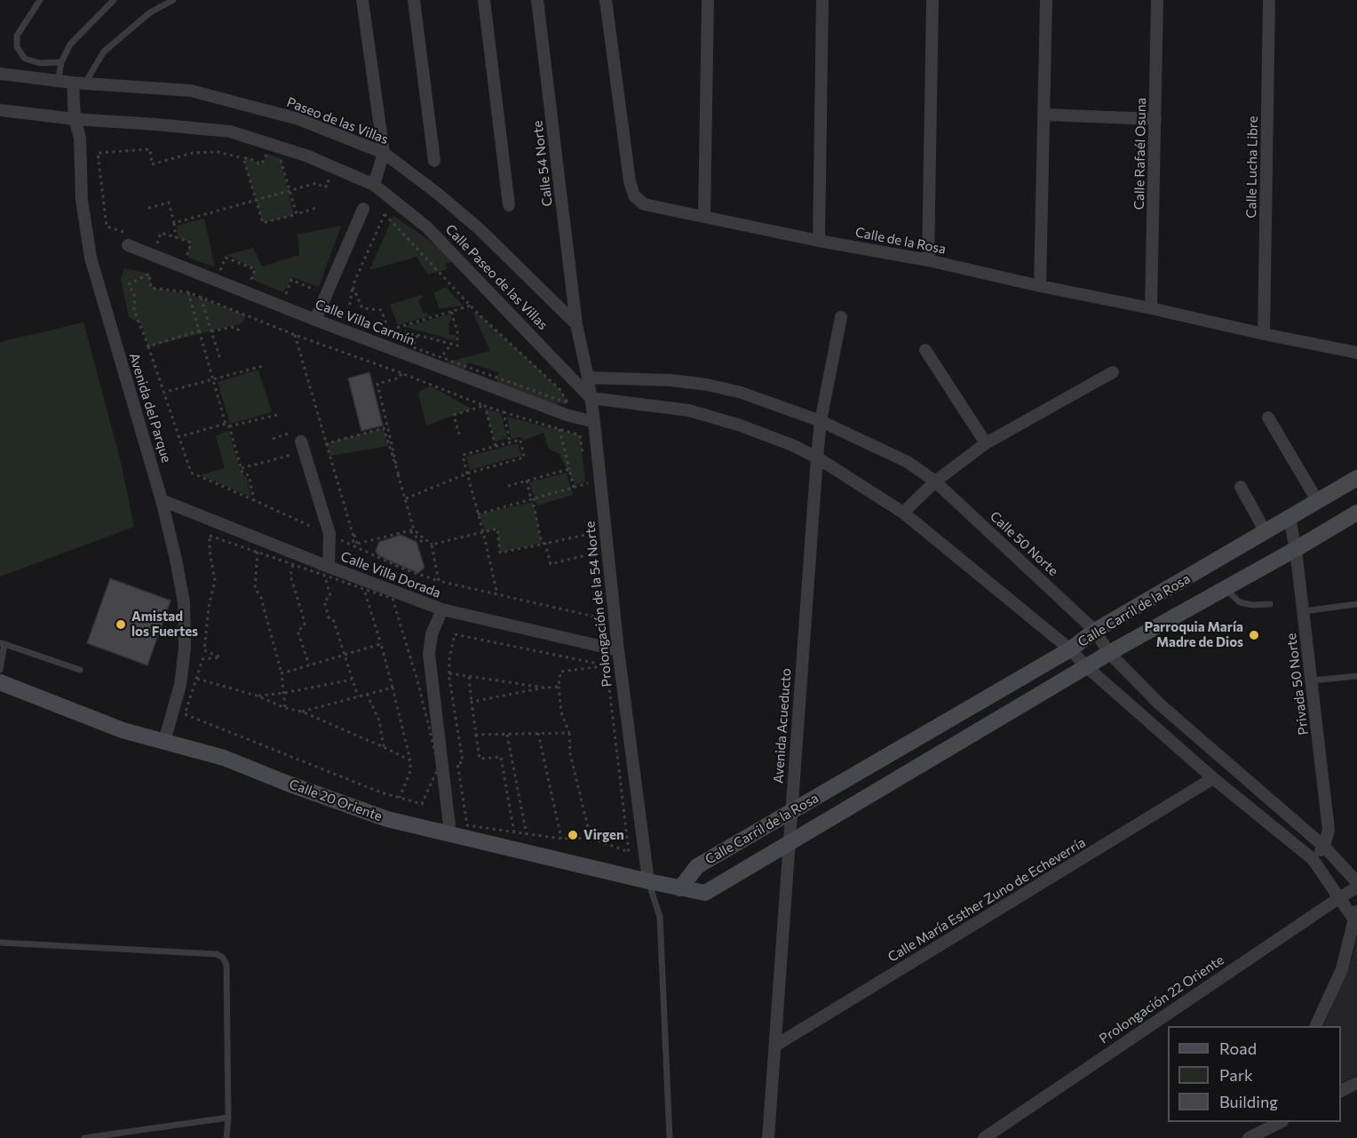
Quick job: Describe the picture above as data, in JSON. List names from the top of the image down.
{
  "streets": {
    "main road": ["Calle Carril de la Rosa", "Calle 20 Oriente"],
    "street": [
      "Paseo de las Villas",
      "Calle Rafaél Osuna",
      "Calle 54 Norte",
      "Calle Lucha Libre",
      "Calle de la Rosa",
      "Calle Paseo de las Villas",
      "Calle Villa Carmín",
      "Avenida del Parque",
      "Calle 50 Norte",
      "Calle Villa Dorada",
      "Prolongación de la 54 Norte",
      "Privada 50 Norte",
      "Avenida Acueducto",
      "Calle María Esther Zuno de Echeverría",
      "Prolongación 22 Oriente"
    ]
  },
  "crossings": [
    ["Paseo de las Villas", "Calle 54 Norte"],
    ["Paseo de las Villas", "Avenida del Parque"],
    ["Paseo de las Villas", "Prolongación de la 54 Norte"],
    ["Calle Rafaél Osuna", "Calle de la Rosa"],
    ["Calle 54 Norte", "Prolongación de la 54 Norte"],
    ["Calle Lucha Libre", "Calle de la Rosa"],
    ["Calle Paseo de las Villas", "Prolongación de la 54 Norte"],
    ["Calle Villa Carmín", "Prolongación de la 54 Norte"],
    ["Avenida del Parque", "Calle Villa Dorada"],
    ["Avenida del Parque", "Calle 20 Oriente"],
    ["Calle 50 Norte", "Prolongación de la 54 Norte"],
    ["Calle 50 Norte", "Calle Carril de la Rosa"],
    ["Calle 50 Norte", "Privada 50 Norte"],
    ["Calle 50 Norte", "Avenida Acueducto"],
    ["Calle Villa Dorada", "Prolongación de la 54 Norte"],
    ["Prolongación de la 54 Norte", "Calle 20 Oriente"],
    ["Calle Carril de la Rosa", "Privada 50 Norte"],
    ["Calle Carril de la Rosa", "Avenida Acueducto"],
    ["Calle Carril de la Rosa", "Calle 20 Oriente"],
    ["Avenida Acueducto", "Calle María Esther Zuno de Echeverría"]
  ],
  "places": ["Amistad los Fuertes", "Parroquia María Madre de Dios", "Virgen"],
  "legend": ["Road", "Park", "Building"]
}
